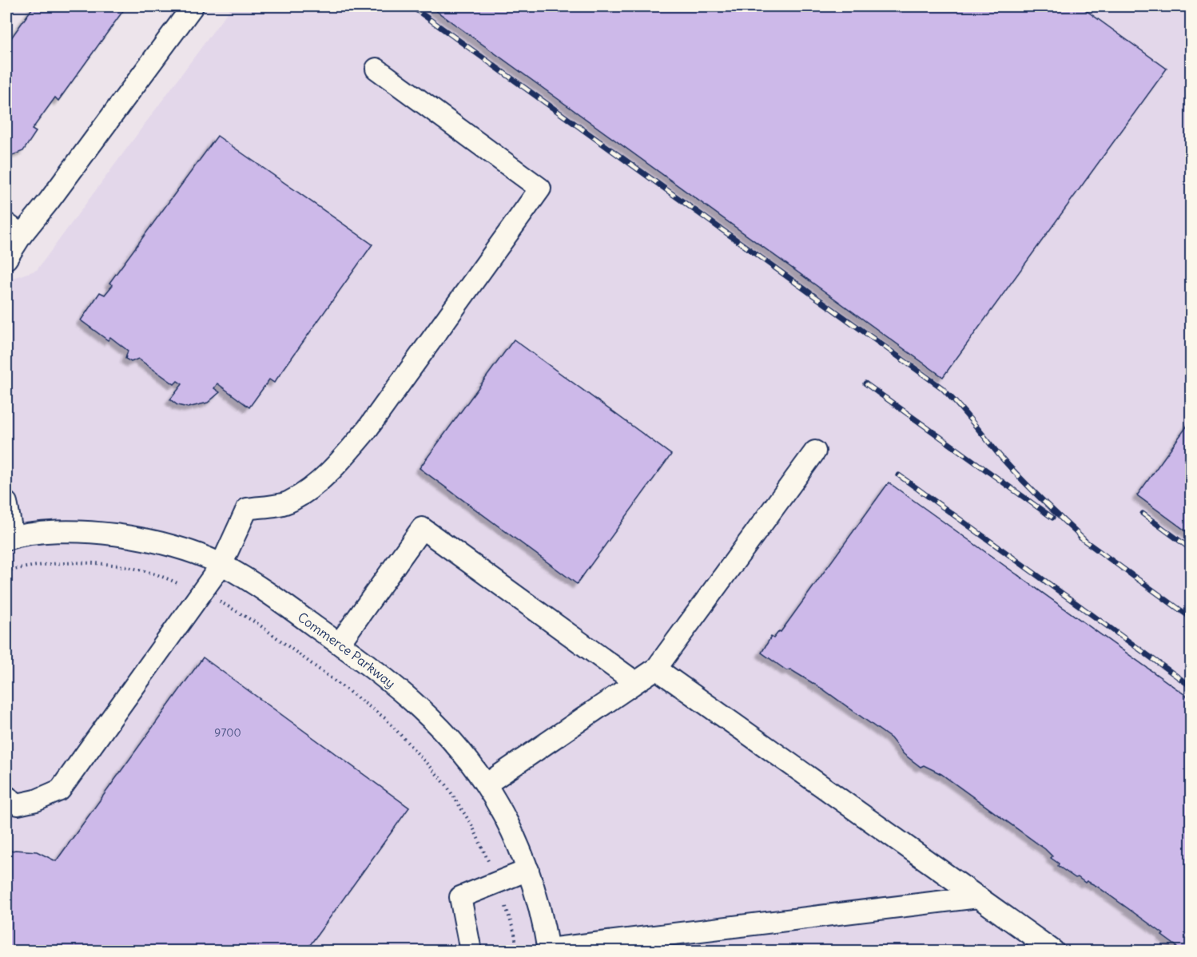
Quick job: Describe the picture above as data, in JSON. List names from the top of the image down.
{
  "streets": {
    "street": ["Commerce Parkway"]
  },
  "house_numbers": ["9700"]
}
